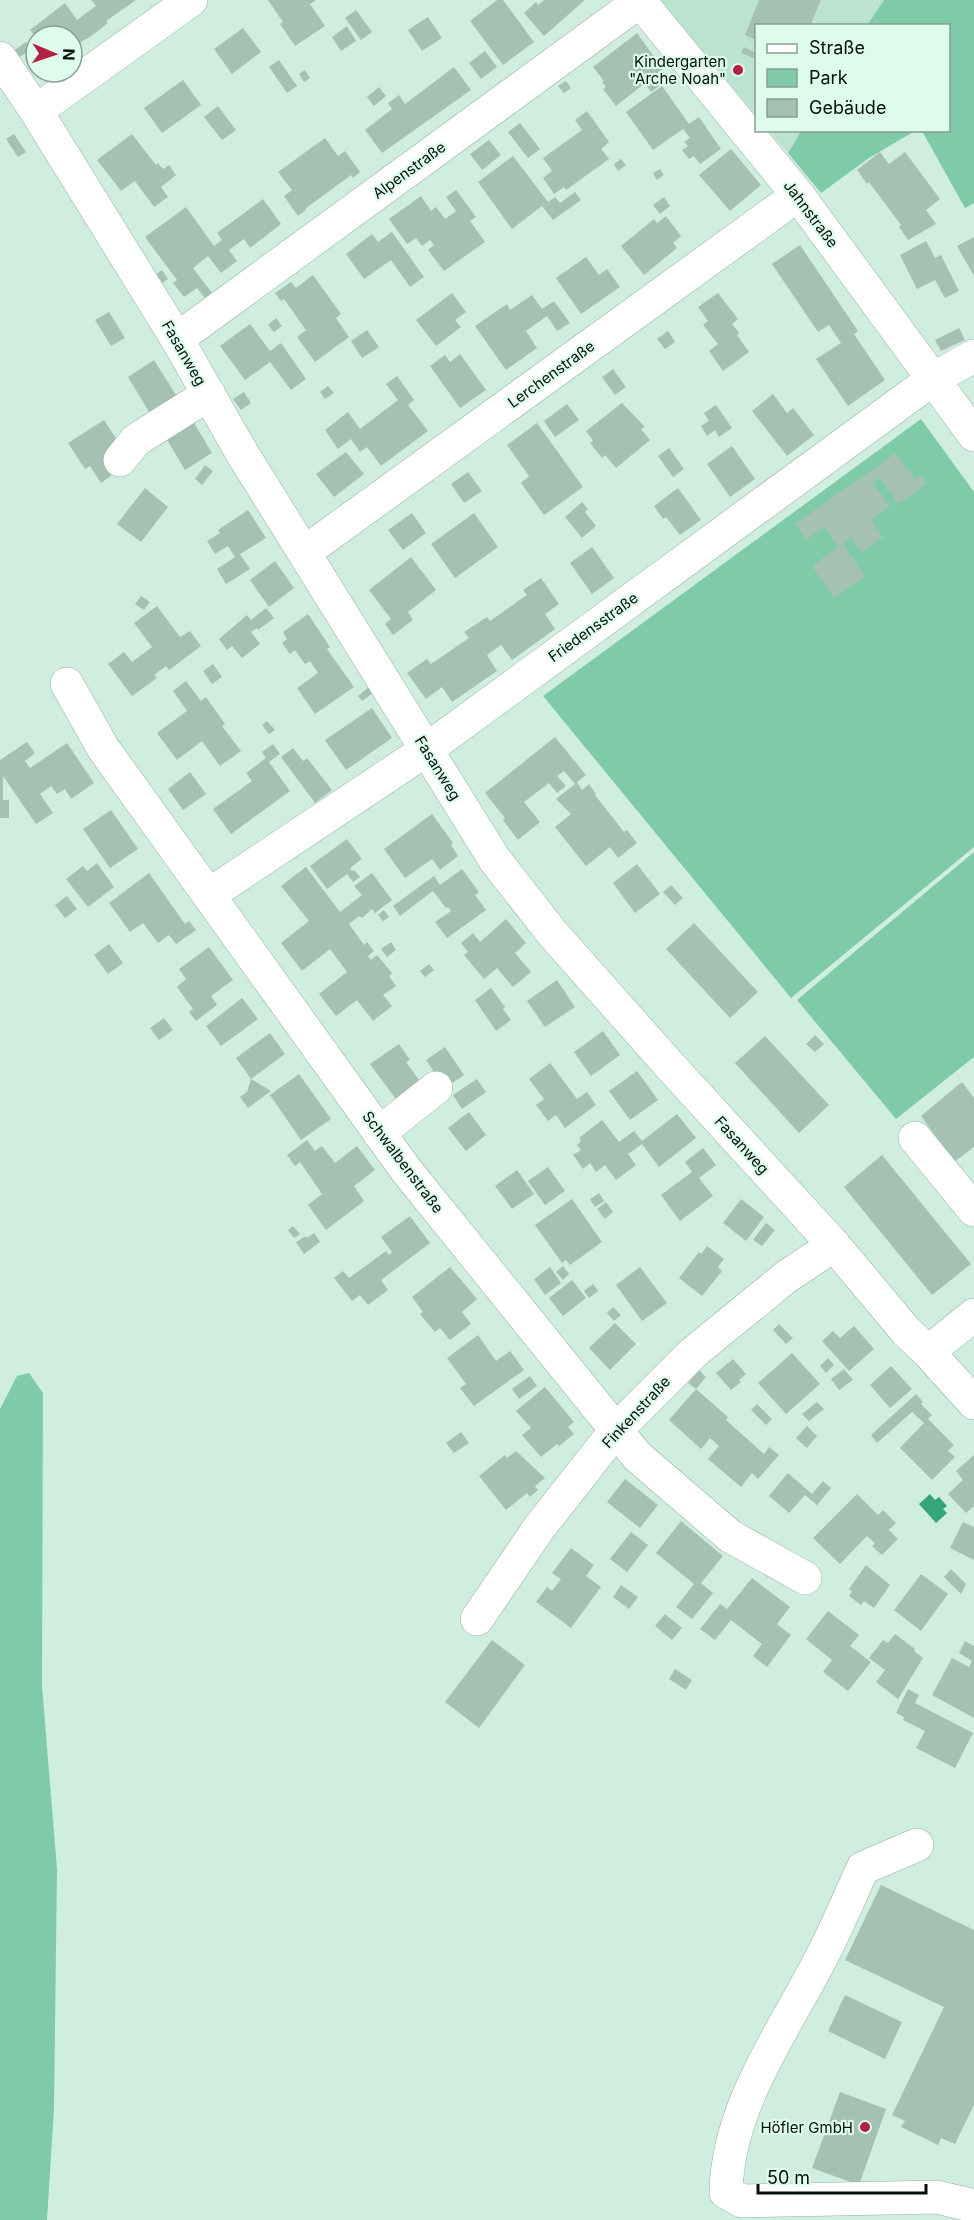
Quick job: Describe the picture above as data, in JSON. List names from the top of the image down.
{
  "streets": {
    "street": [
      "Alpenstraße",
      "Jahnstraße",
      "Fasanweg",
      "Lerchenstraße",
      "Friedensstraße",
      "Schwalbenstraße",
      "Finkenstraße"
    ]
  },
  "crossings": [
    ["Alpenstraße", "Jahnstraße"],
    ["Alpenstraße", "Fasanweg"],
    ["Jahnstraße", "Lerchenstraße"],
    ["Jahnstraße", "Friedensstraße"],
    ["Fasanweg", "Lerchenstraße"],
    ["Fasanweg", "Friedensstraße"],
    ["Fasanweg", "Finkenstraße"],
    ["Friedensstraße", "Schwalbenstraße"],
    ["Schwalbenstraße", "Finkenstraße"]
  ],
  "places": ["Kindergarten \"Arche Noah\"", "Höfler GmbH"],
  "legend": ["Straße", "Park", "Gebäude"],
  "scale_bar": "50 m",
  "north": "right"
}
